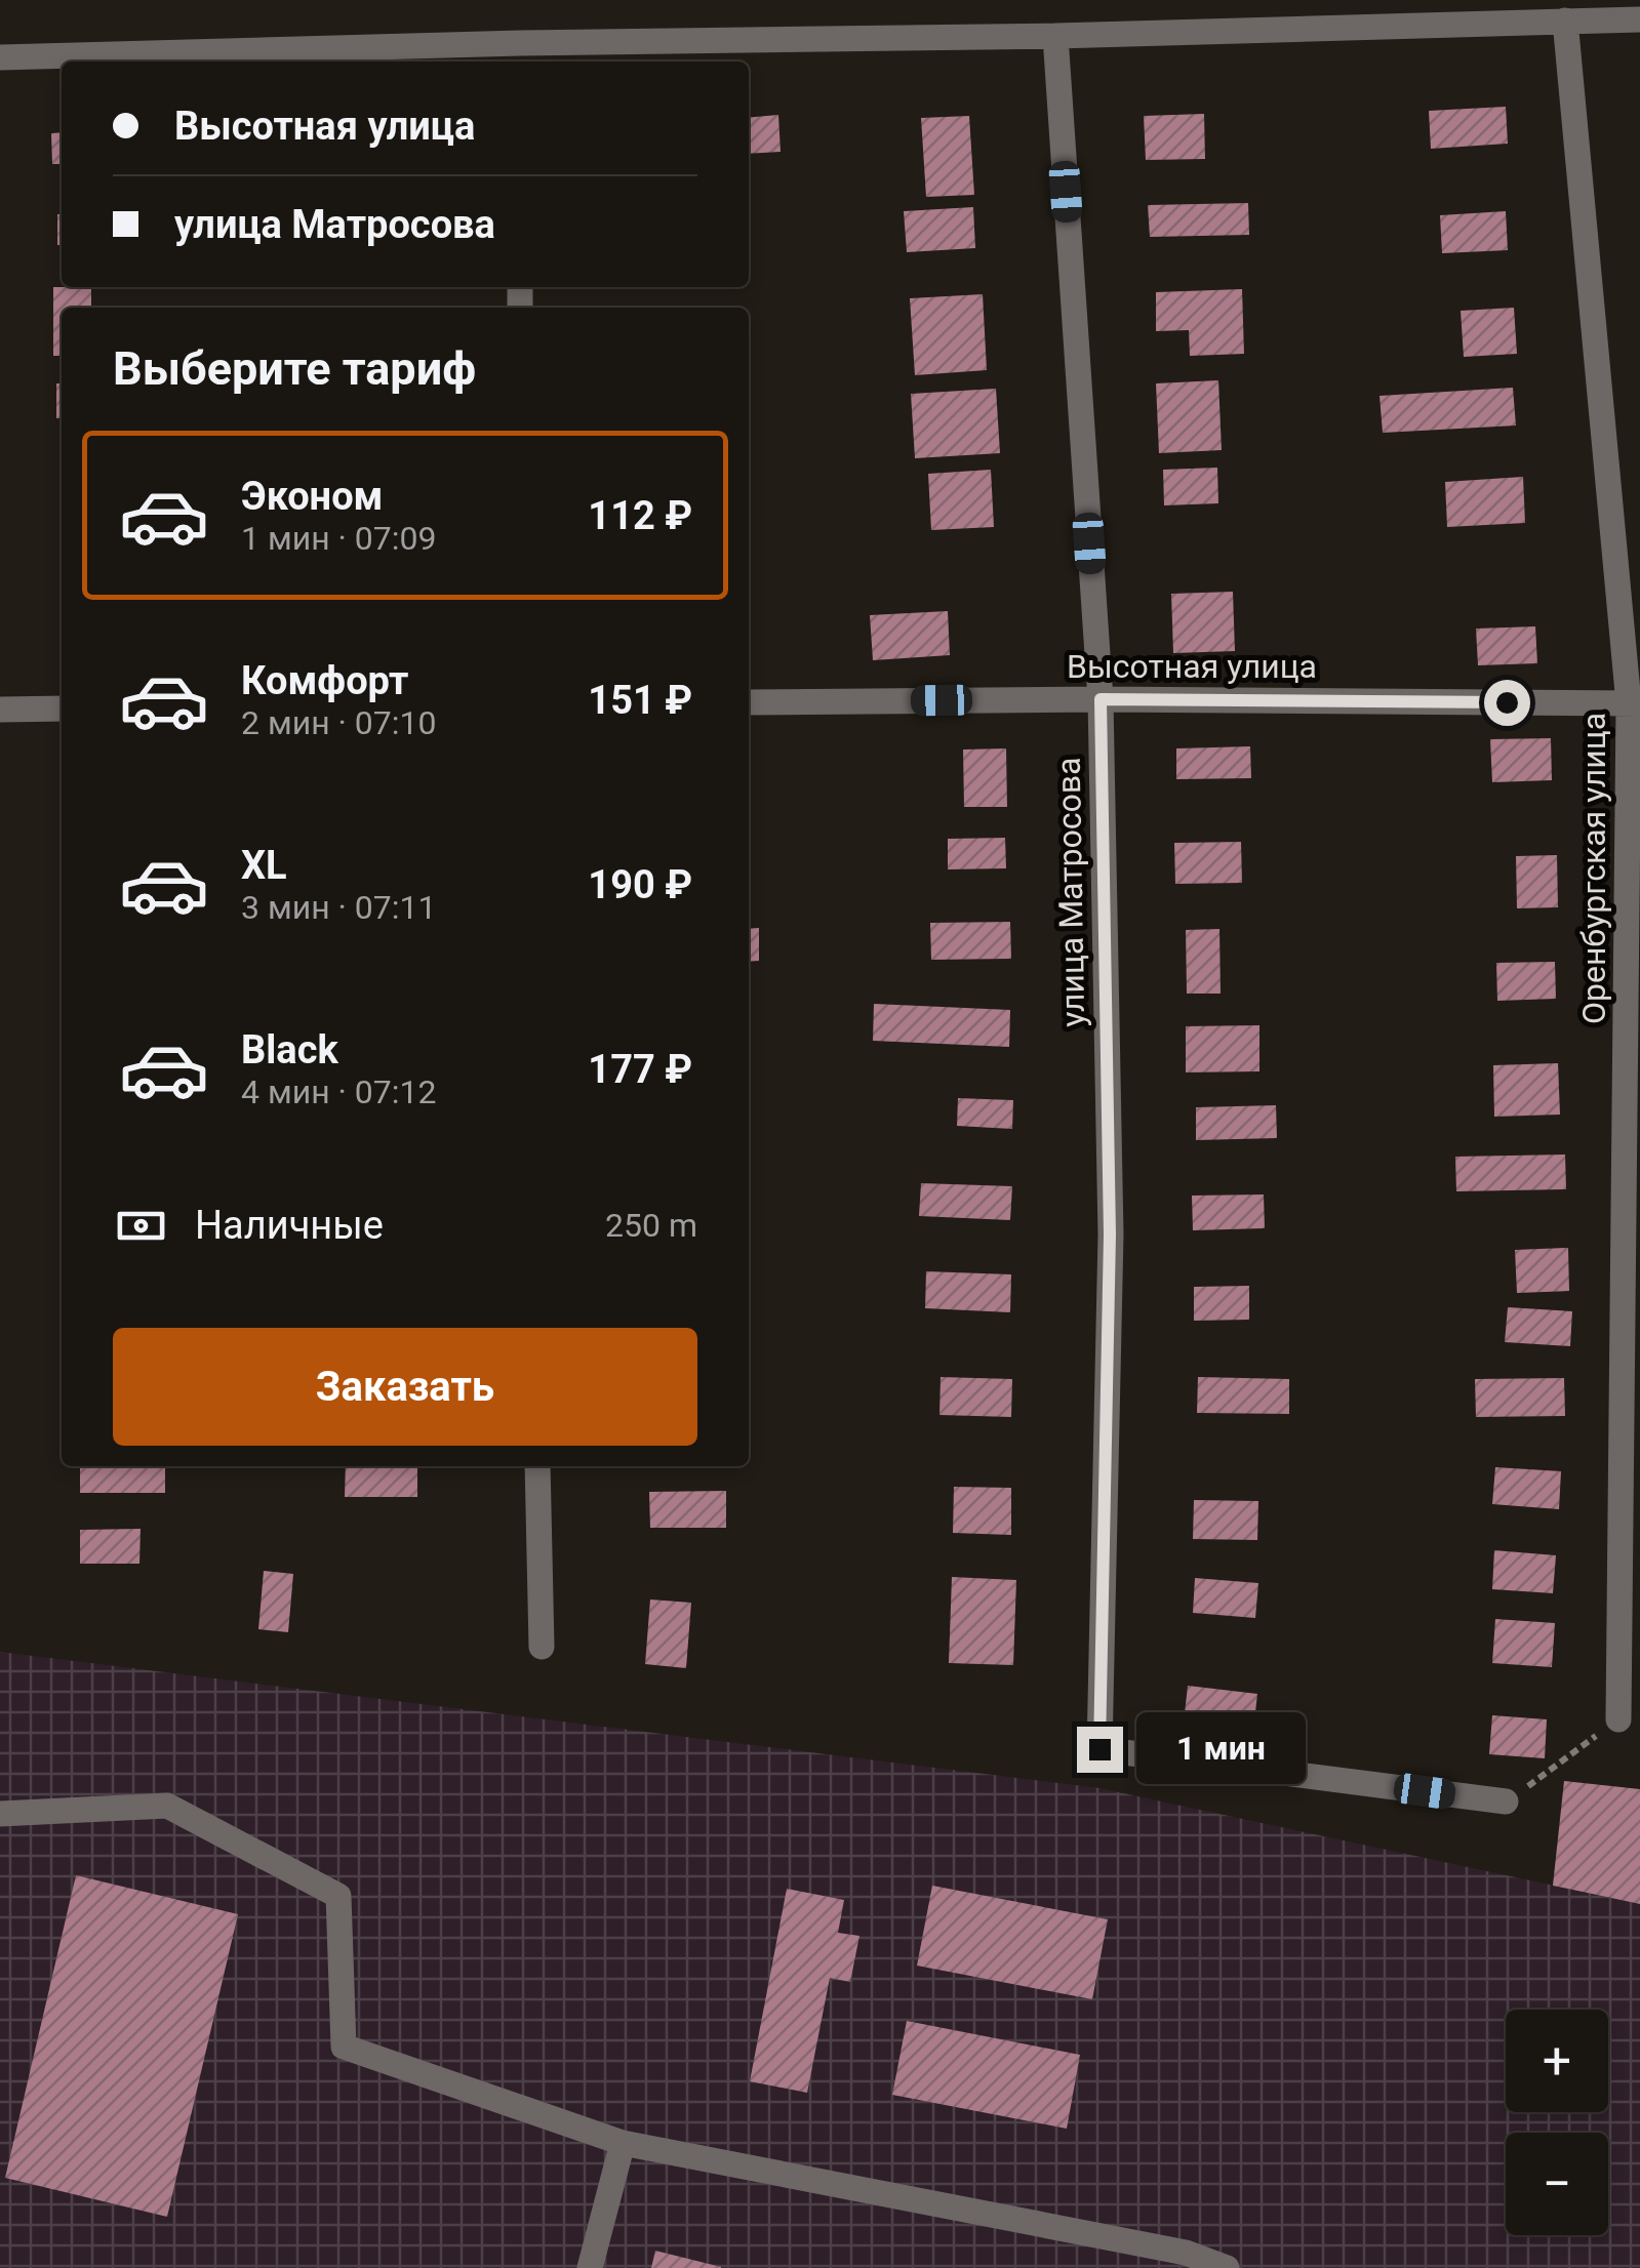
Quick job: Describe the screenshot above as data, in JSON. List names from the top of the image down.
{
  "streets": {
    "street": ["Высотная улица", "Оренбургская улица", "улица Матросова"]
  },
  "crossings": [
    ["Высотная улица", "Оренбургская улица"],
    ["Высотная улица", "улица Матросова"]
  ],
  "page": {
    "banner": ["Высотная улица", "улица Матросова"],
    "heading": "Выберите тариф",
    "list": [
      {
        "name": "Эконом",
        "note": "1 мин · 07:09",
        "value": "112 ₽"
      },
      {
        "name": "Комфорт",
        "note": "2 мин · 07:10",
        "value": "151 ₽"
      },
      {
        "name": "XL",
        "note": "3 мин · 07:11",
        "value": "190 ₽"
      },
      {
        "name": "Black",
        "note": "4 мин · 07:12",
        "value": "177 ₽"
      }
    ],
    "pay": ["Наличные", "250 m"],
    "buttons": "Заказать",
    "bubble": "1 мин",
    "map_buttons": ["+", "−"]
  }
}
